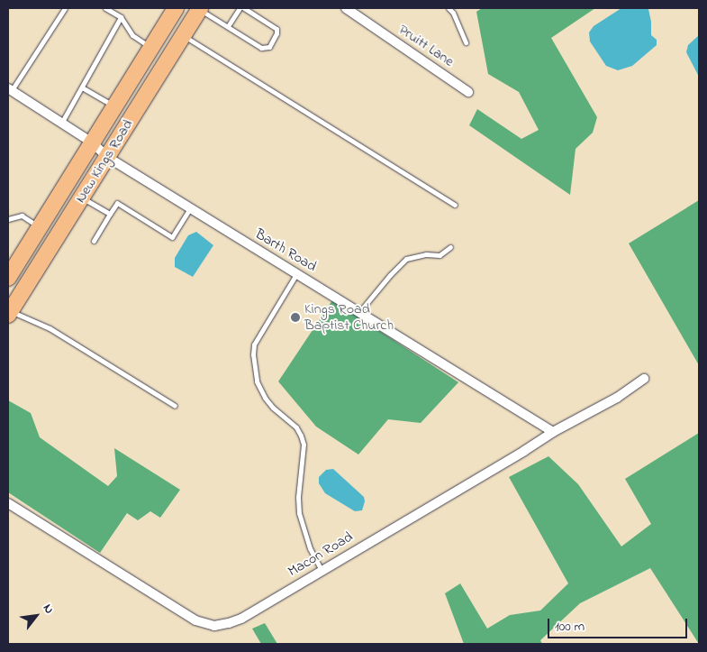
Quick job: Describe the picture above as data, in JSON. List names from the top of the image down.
{
  "streets": {
    "highway": ["New Kings Road"],
    "street": ["Pruitt Lane", "Barth Road", "Macon Road"]
  },
  "crossings": [
    ["New Kings Road", "Barth Road"],
    ["Barth Road", "Macon Road"]
  ],
  "places": ["Kings Road Baptist Church"],
  "scale_bar": "100 m",
  "north": "top right"
}
